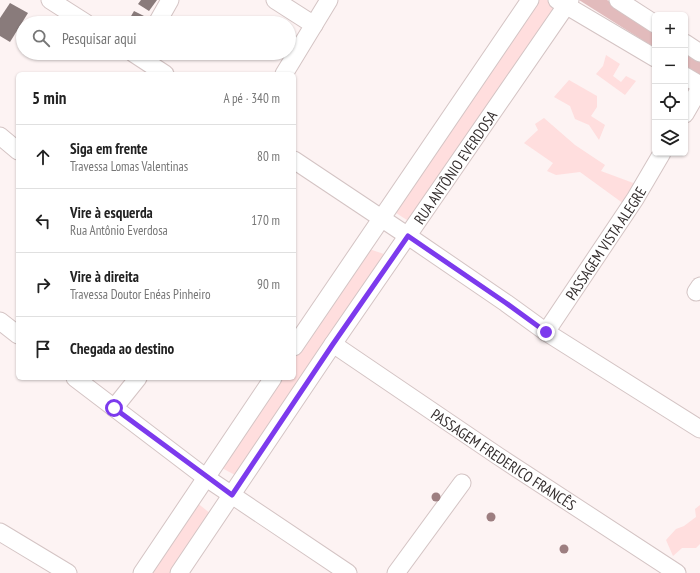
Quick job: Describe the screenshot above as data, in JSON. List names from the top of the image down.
{
  "streets": {
    "street": ["RUA ANTÔNIO EVERDOSA", "PASSAGEM VISTA ALEGRE", "PASSAGEM FREDERICO FRANCÊS"]
  },
  "crossings": [
    ["RUA ANTÔNIO EVERDOSA", "PASSAGEM FREDERICO FRANCÊS"]
  ],
  "page": {
    "map_buttons": ["+", "−"],
    "search": "Pesquisar aqui",
    "heading": ["5 min", "A pé · 340 m"],
    "list": [
      ["Siga em frente", "Travessa Lomas Valentinas", "80 m"],
      ["Vire à esquerda", "Rua Antônio Everdosa", "170 m"],
      ["Vire à direita", "Travessa Doutor Enéas Pinheiro", "90 m"],
      "Chegada ao destino"
    ]
  }
}
